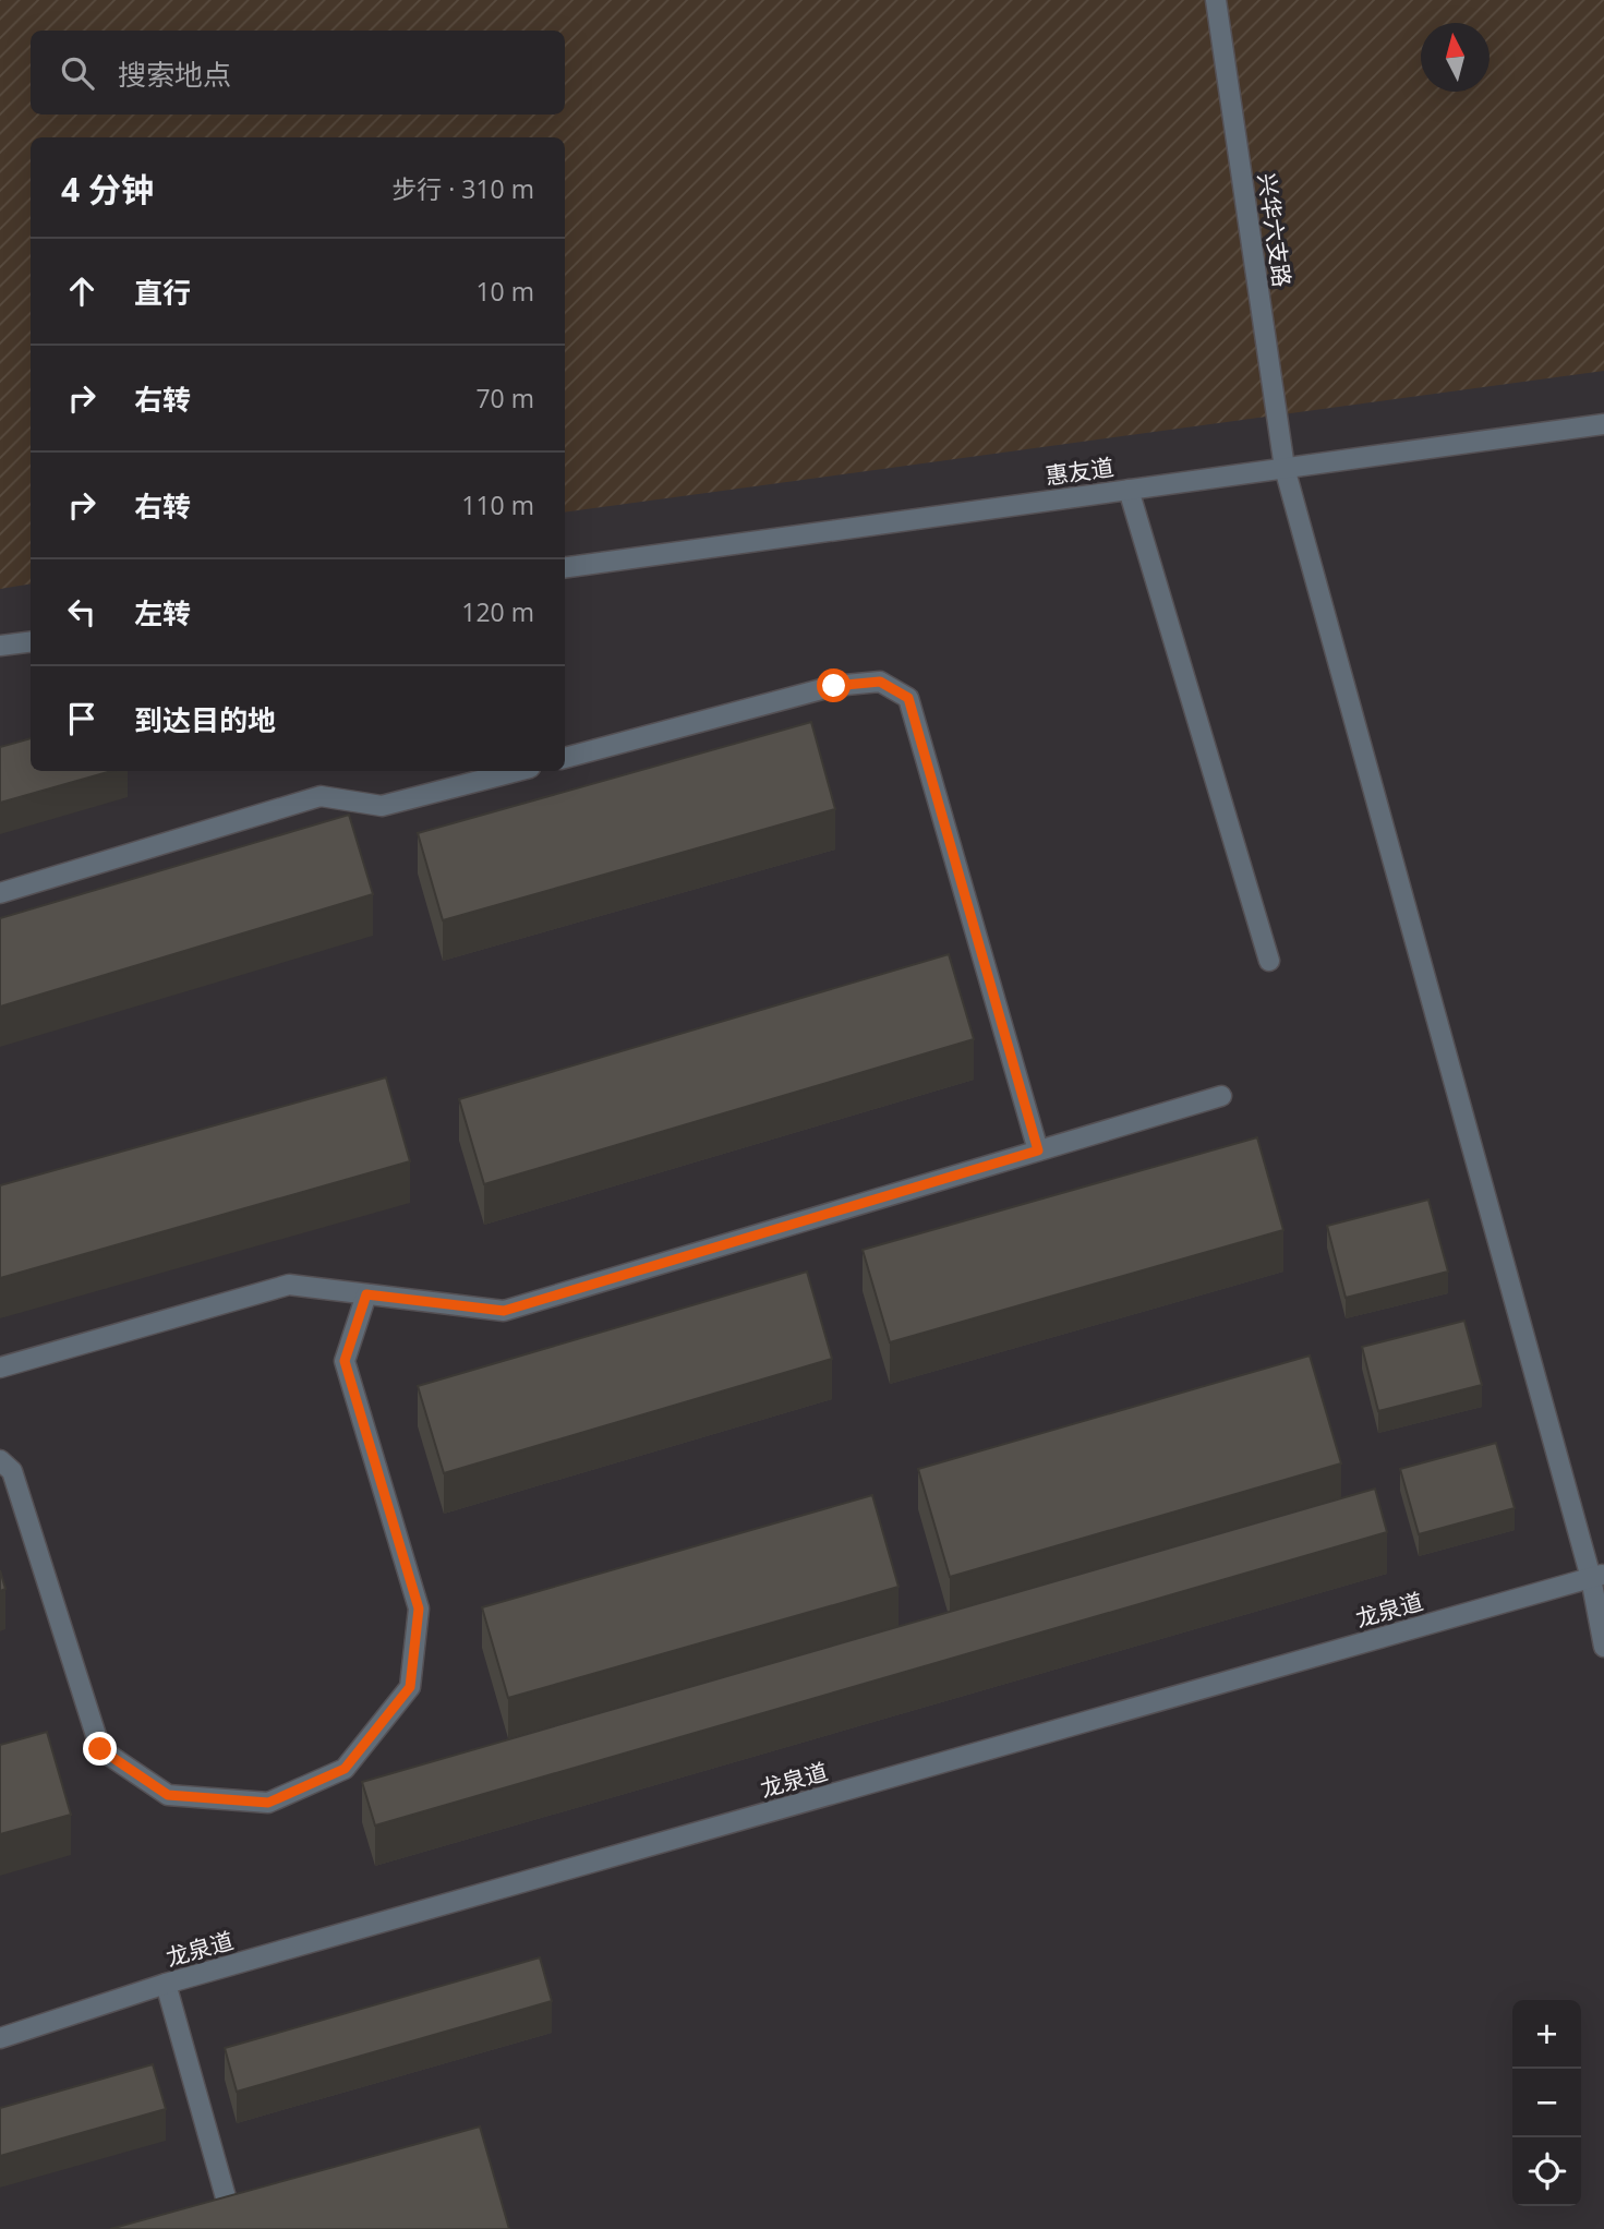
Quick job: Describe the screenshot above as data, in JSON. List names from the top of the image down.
{
  "streets": {
    "street": ["兴华六支路", "惠友道", "龙泉道"]
  },
  "crossings": [
    ["兴华六支路", "惠友道"],
    ["兴华六支路", "龙泉道"]
  ],
  "north": "top",
  "page": {
    "search": "搜索地点",
    "heading": ["4 分钟", "步行 · 310 m"],
    "list": [
      ["直行", "10 m"],
      ["右转", "70 m"],
      ["右转", "110 m"],
      ["左转", "120 m"],
      "到达目的地"
    ],
    "map_buttons": ["+", "−"]
  }
}
